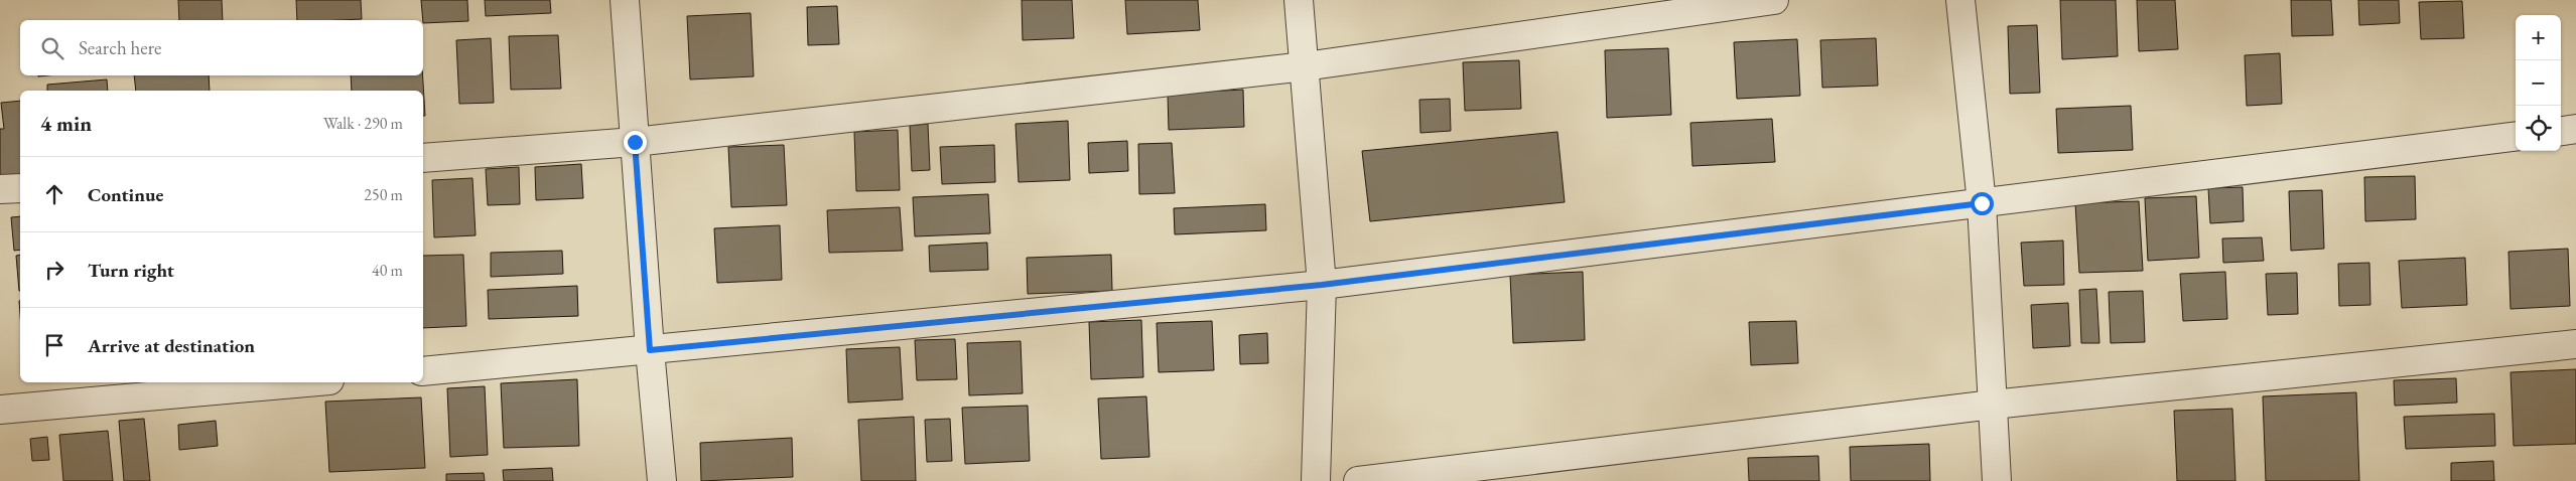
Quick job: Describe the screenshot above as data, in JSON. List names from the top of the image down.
{
  "page": {
    "map_buttons": ["+", "−"],
    "search": "Search here",
    "heading": ["4 min", "Walk · 290 m"],
    "list": [
      ["Continue", "250 m"],
      ["Turn right", "40 m"],
      "Arrive at destination"
    ]
  }
}
